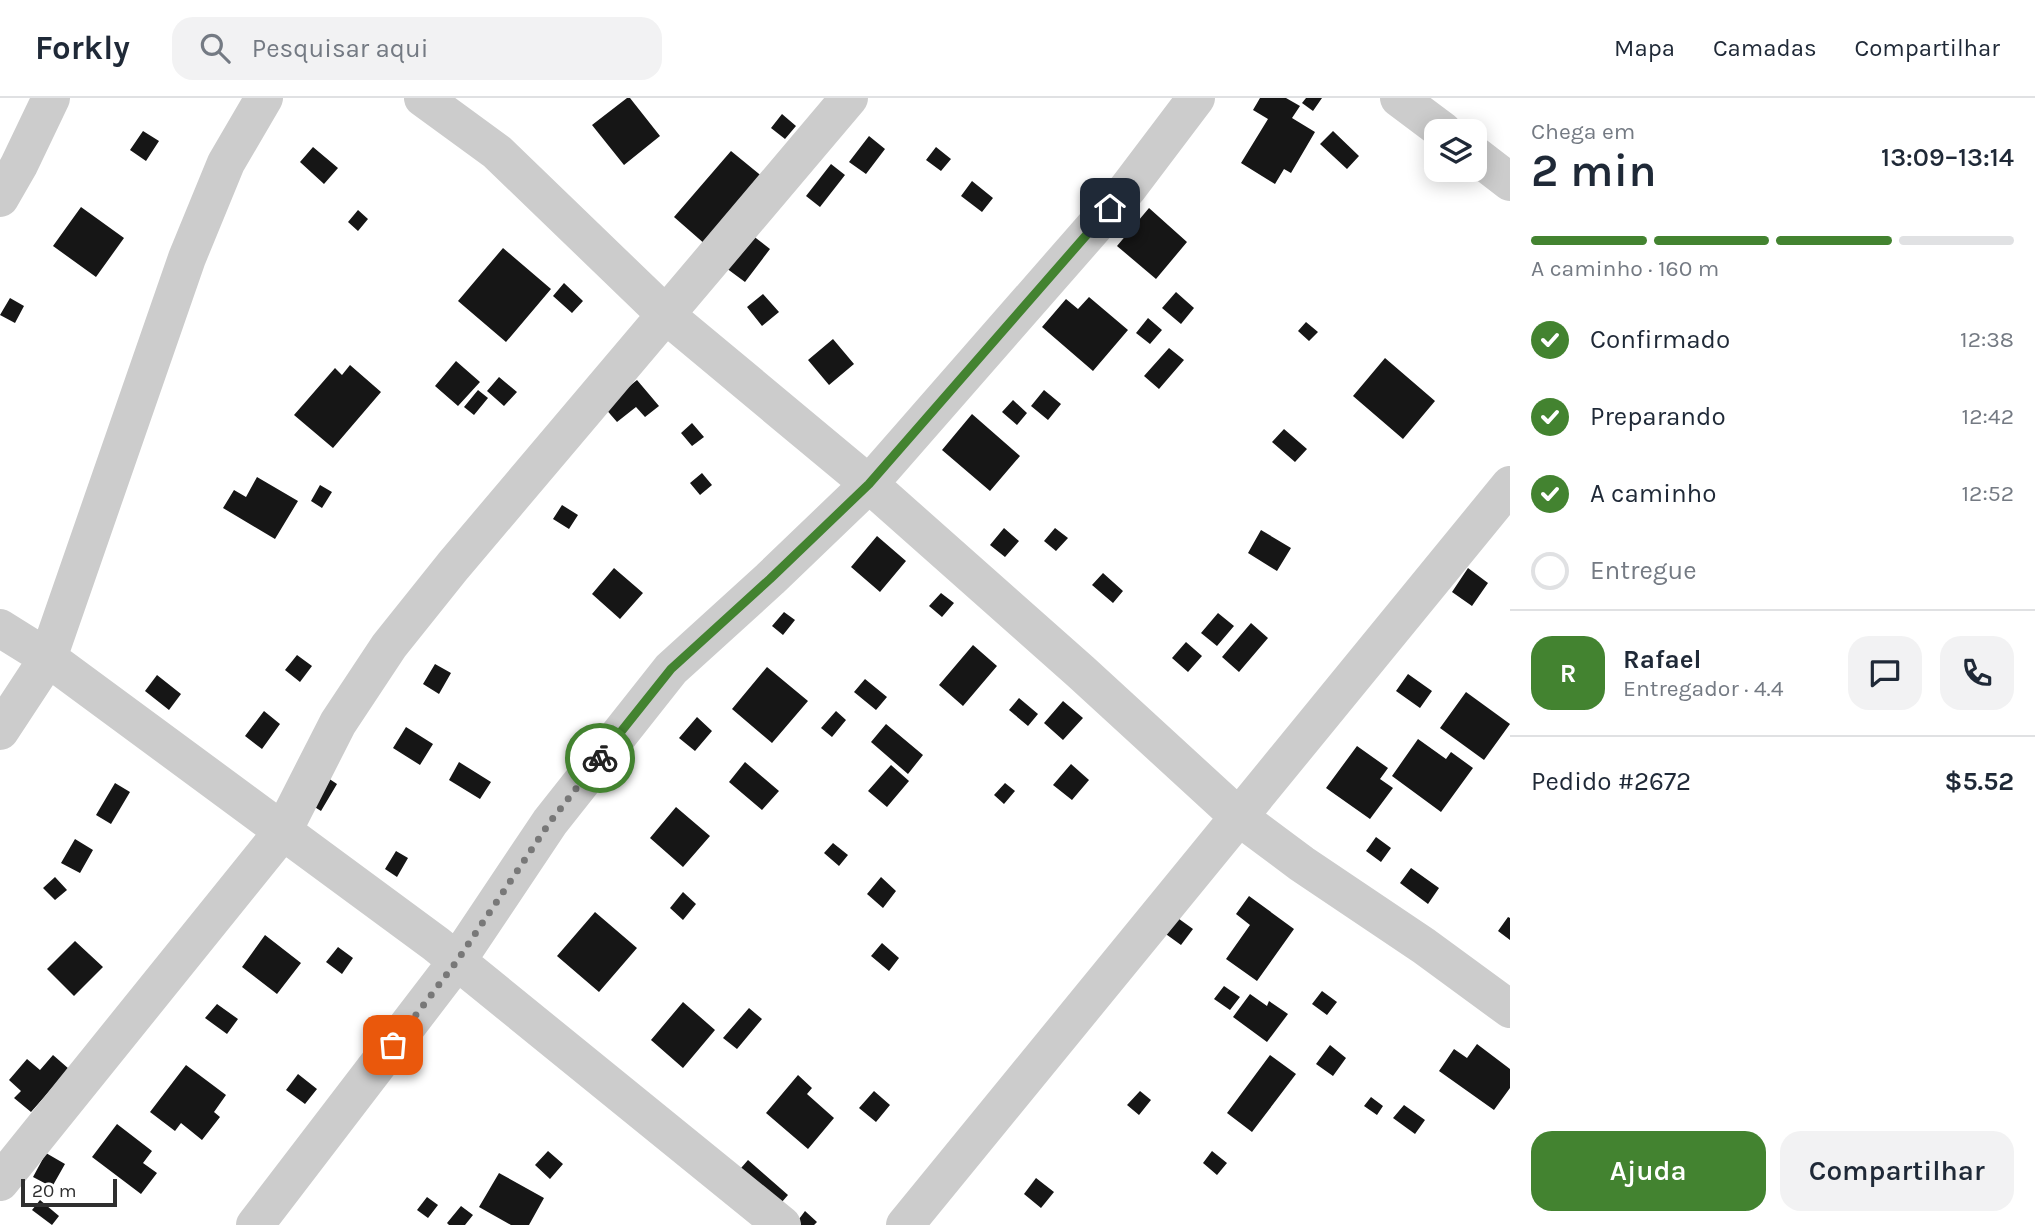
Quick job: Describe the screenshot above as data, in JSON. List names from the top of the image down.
{
  "scale_bar": "20 m",
  "page": {
    "header": "Forkly",
    "search": "Pesquisar aqui",
    "nav": ["Mapa", "Camadas", "Compartilhar"],
    "heading": ["2 min", "Chega em", "13:09–13:14"],
    "panel": [
      "Rafael",
      "Entregador · 4.4",
      "Pedido #2672",
      "$5.52"
    ],
    "bar": "A caminho · 160 m",
    "list": [
      ["Confirmado", "12:38"],
      ["Preparando", "12:42"],
      ["A caminho", "12:52"],
      "Entregue"
    ],
    "round": "R",
    "buttons": ["Ajuda", "Compartilhar"],
    "scale": "20 m"
  }
}
